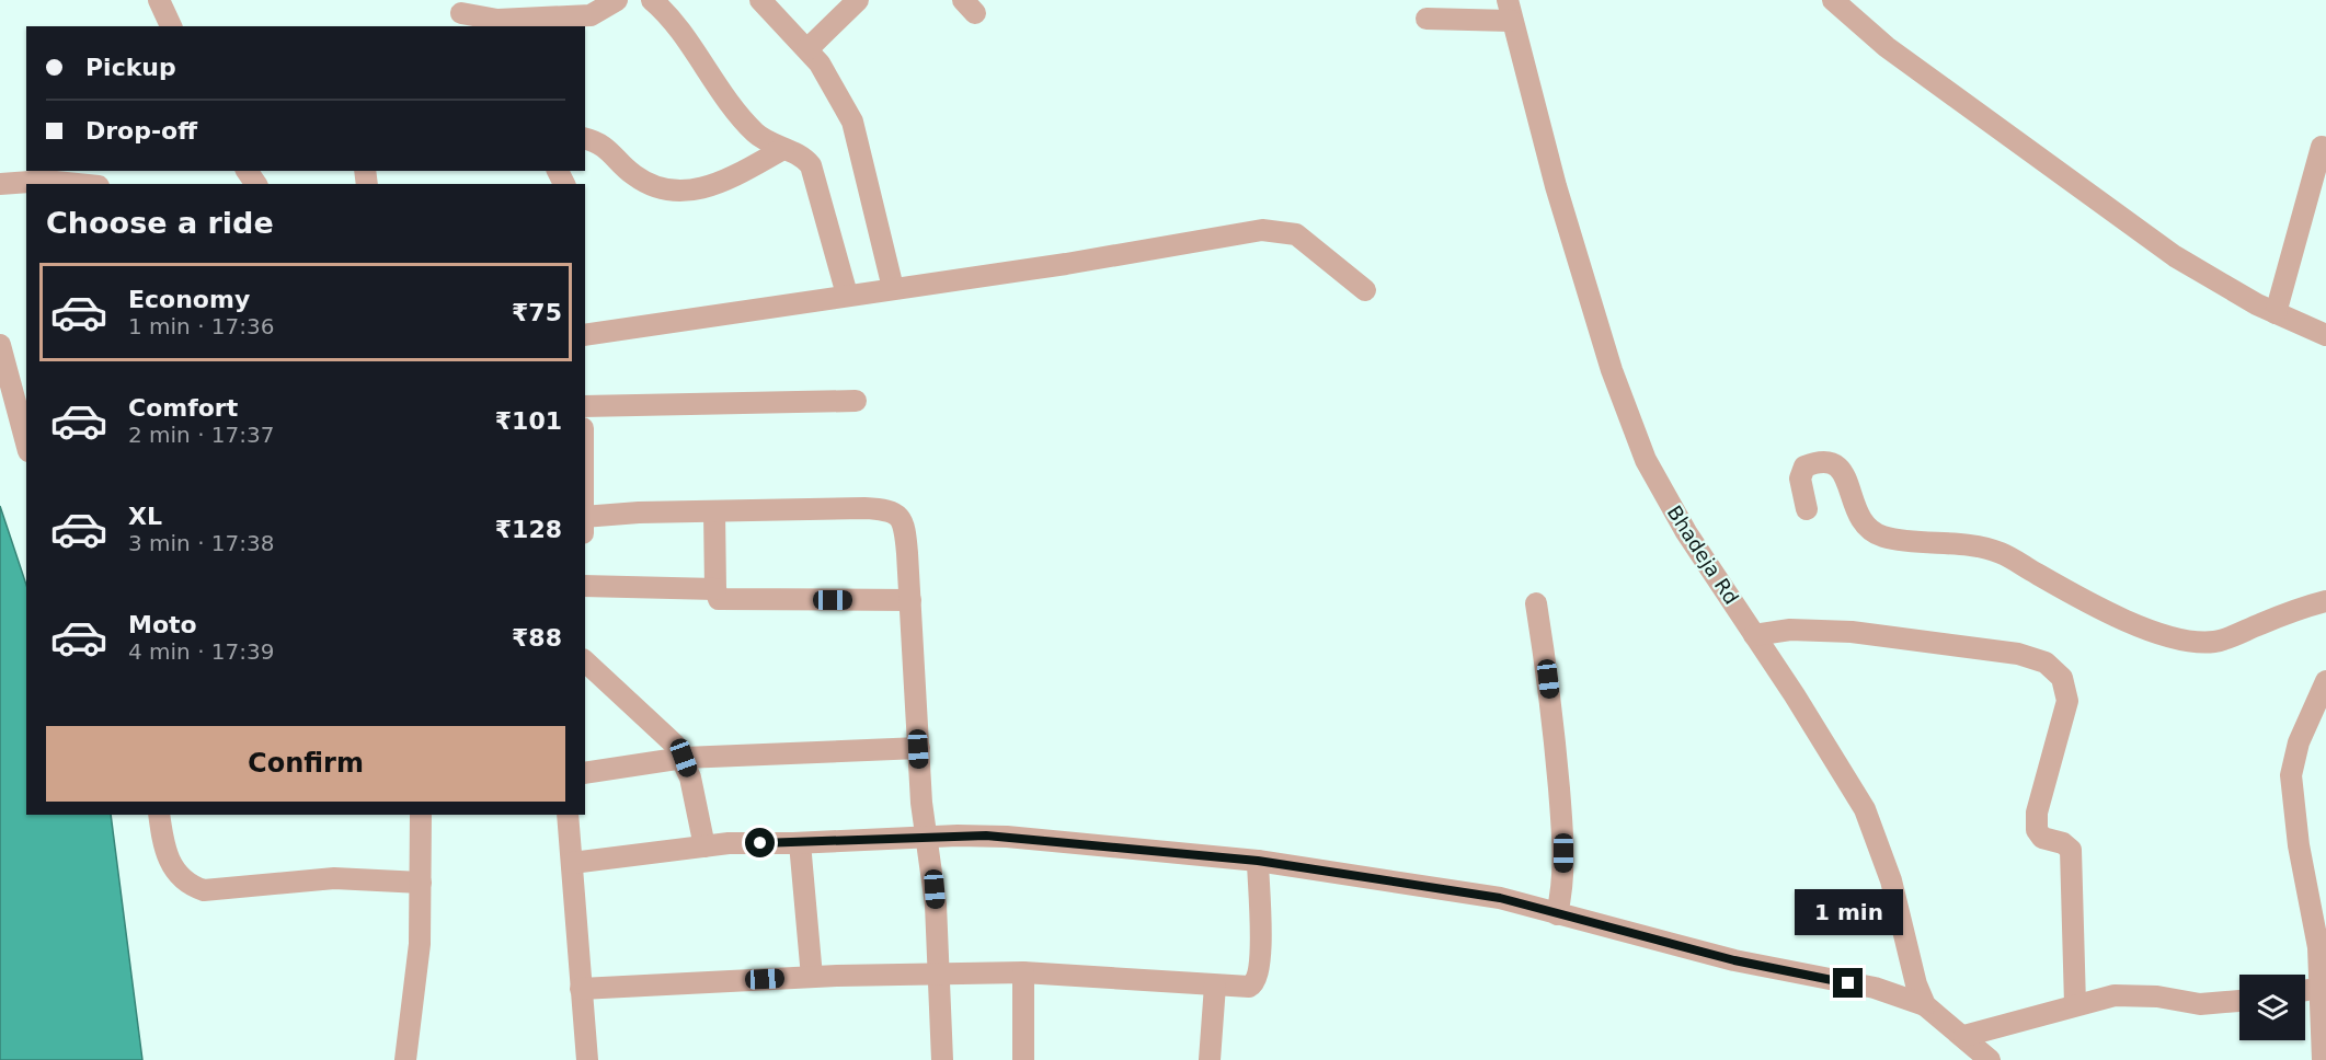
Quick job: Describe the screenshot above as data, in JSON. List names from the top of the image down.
{
  "streets": {
    "street": ["Bhadeja Rd"]
  },
  "page": {
    "banner": ["Pickup", "Drop-off"],
    "heading": "Choose a ride",
    "list": [
      {
        "name": "Economy",
        "note": "1 min · 17:36",
        "value": "₹75"
      },
      {
        "name": "Comfort",
        "note": "2 min · 17:37",
        "value": "₹101"
      },
      {
        "name": "XL",
        "note": "3 min · 17:38",
        "value": "₹128"
      },
      {
        "name": "Moto",
        "note": "4 min · 17:39",
        "value": "₹88"
      }
    ],
    "buttons": "Confirm",
    "bubble": "1 min"
  }
}
